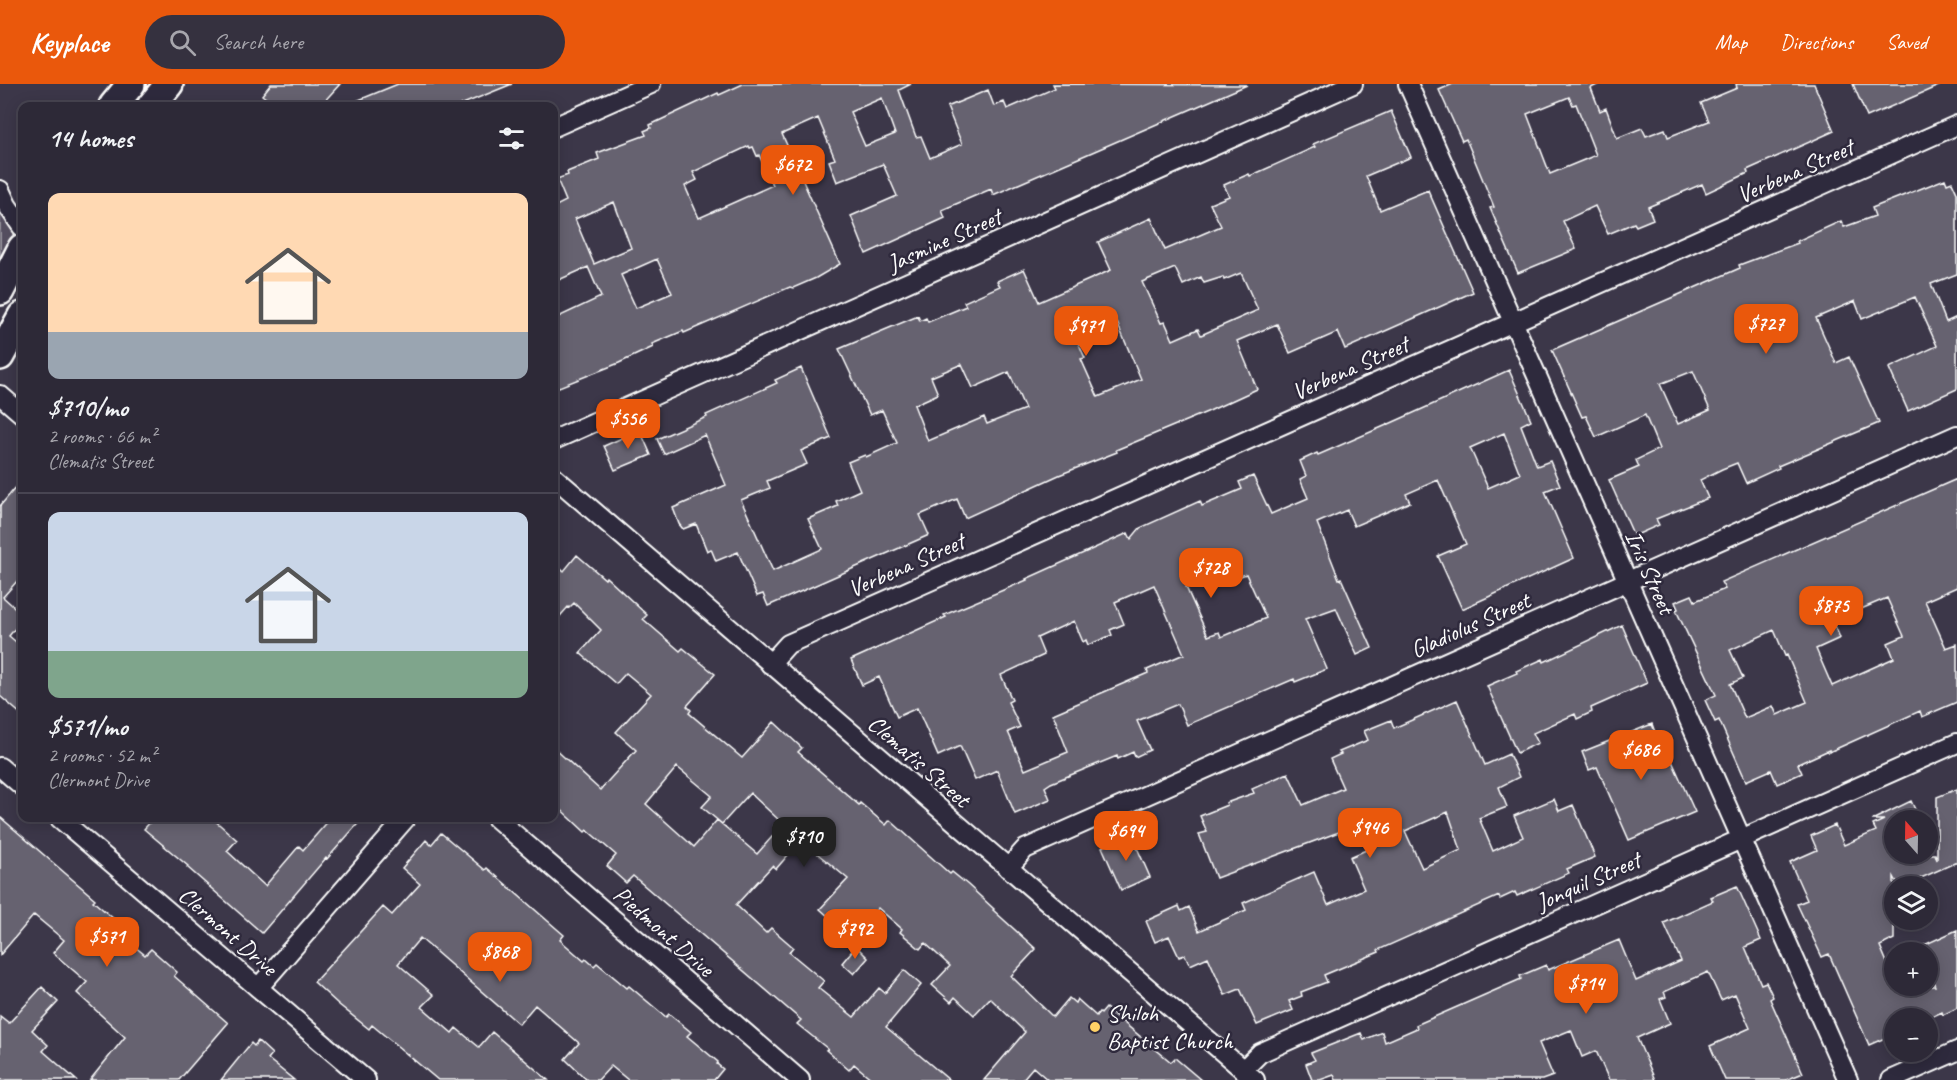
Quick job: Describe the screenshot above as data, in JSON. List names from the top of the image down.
{
  "streets": {
    "street": [
      "Verbena Street",
      "Jasmine Street",
      "Iris Street",
      "Gladiolus Street",
      "Clematis Street",
      "Jonquil Street",
      "Clermont Drive",
      "Piedmont Drive"
    ]
  },
  "crossings": [
    ["Verbena Street", "Iris Street"],
    ["Verbena Street", "Clematis Street"],
    ["Iris Street", "Gladiolus Street"],
    ["Iris Street", "Jonquil Street"],
    ["Gladiolus Street", "Clematis Street"],
    ["Clematis Street", "Jonquil Street"]
  ],
  "places": ["Shiloh Baptist Church"],
  "north": "top",
  "page": {
    "header": "Keyplace",
    "search": "Search here",
    "nav": ["Map", "Directions", "Saved"],
    "heading": "14 homes",
    "price": [
      "$672",
      "$727",
      "$971",
      "$556",
      "$728",
      "$875",
      "$686",
      "$946",
      "$694",
      "$710",
      "$792",
      "$571",
      "$868",
      "$714"
    ],
    "list": [
      {
        "name": "$710/mo",
        "note": "2 rooms · 66 m² · Clematis Street"
      },
      {
        "name": "$571/mo",
        "note": "2 rooms · 52 m² · Clermont Drive"
      }
    ],
    "map_buttons": ["+", "−"]
  }
}
